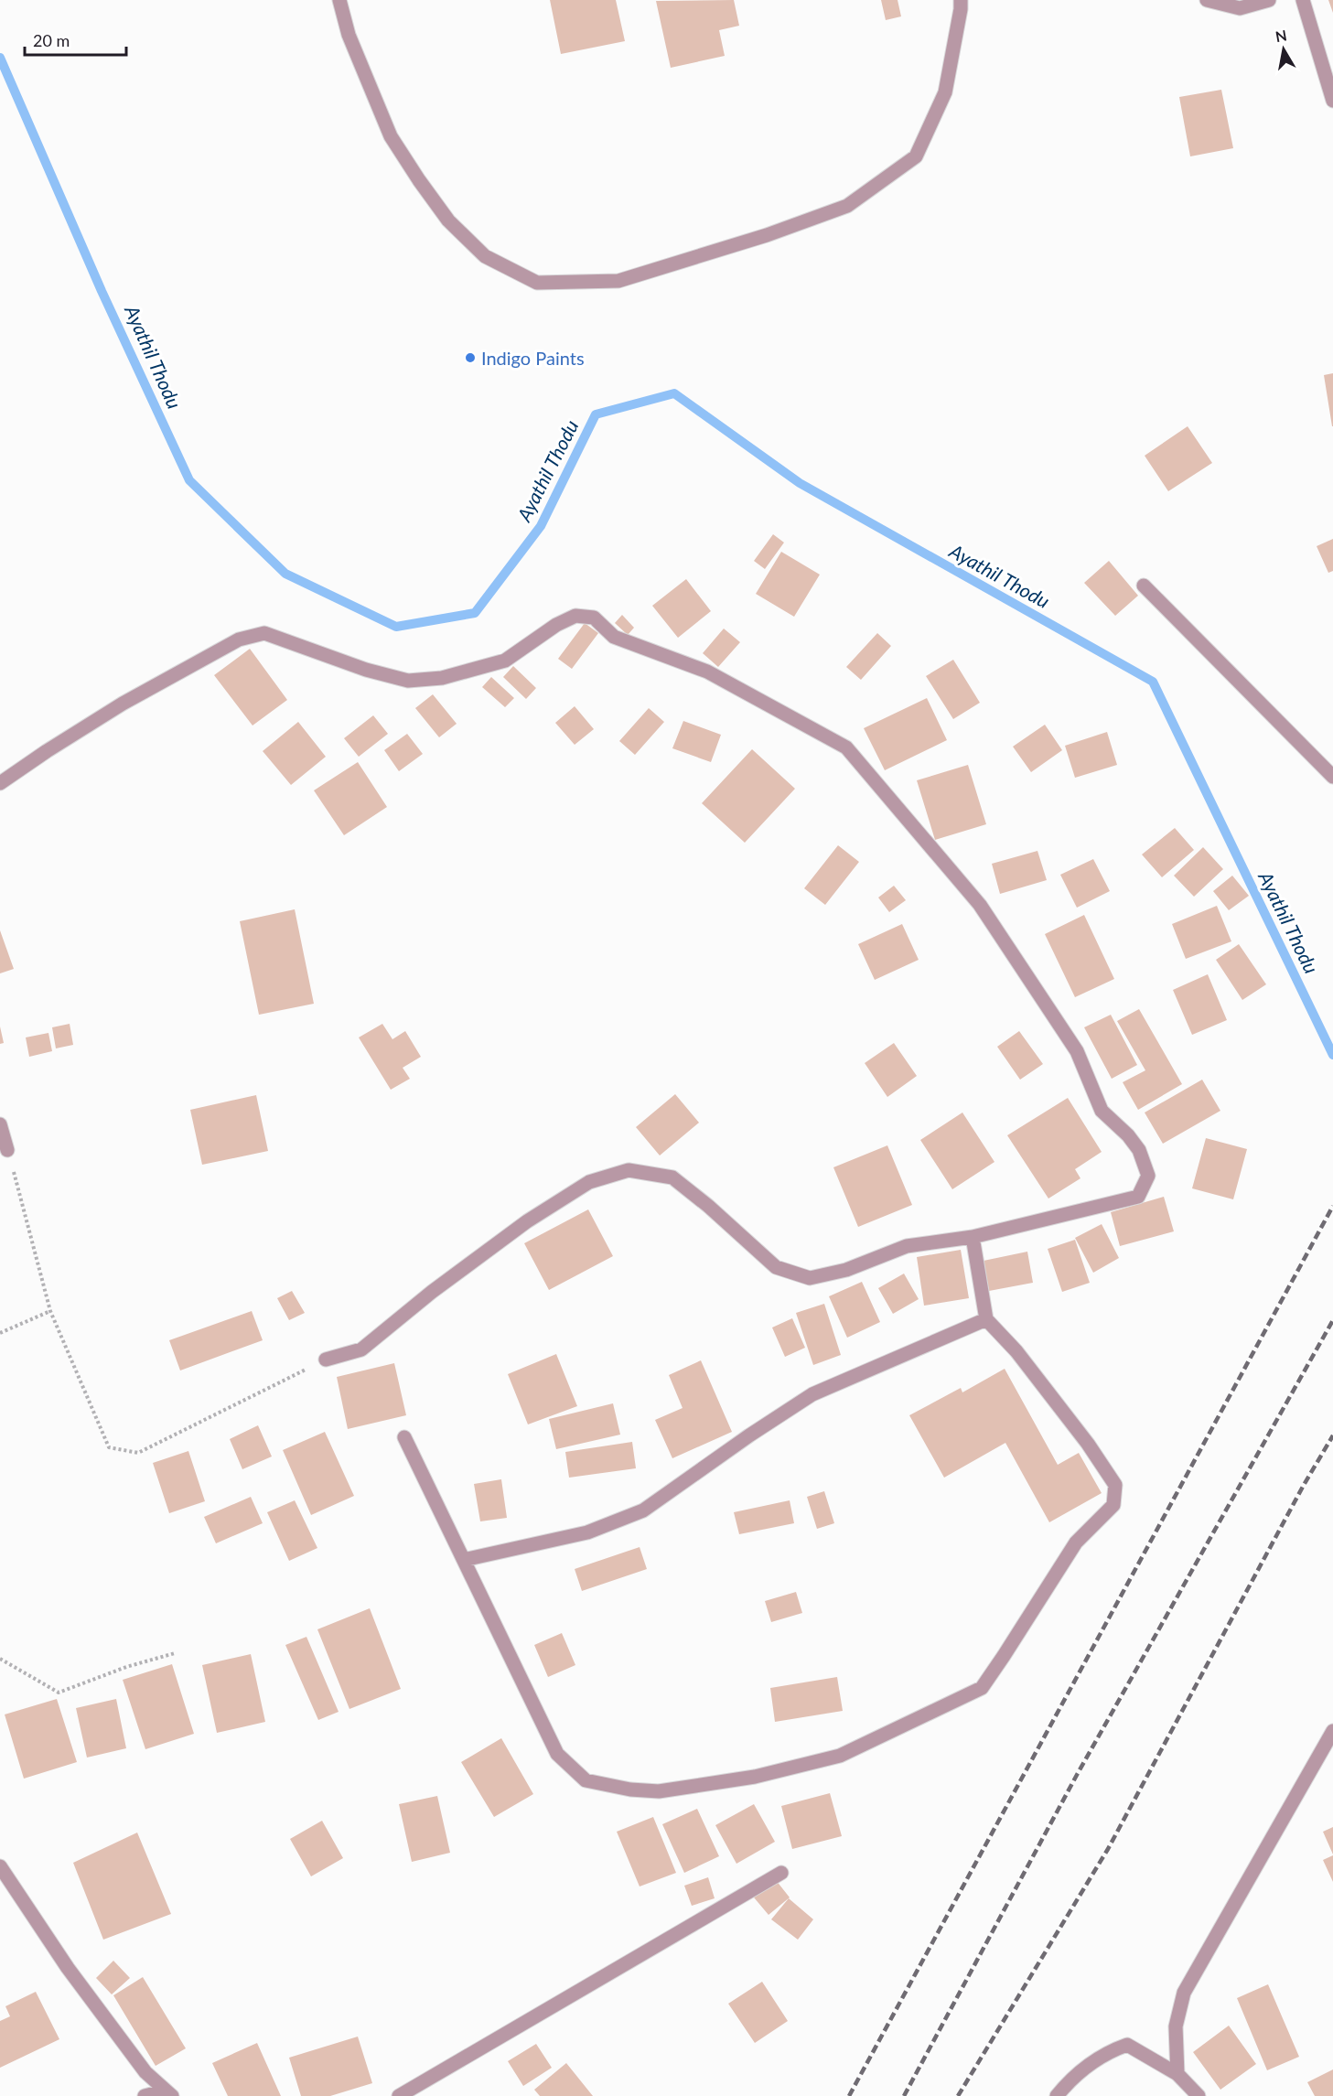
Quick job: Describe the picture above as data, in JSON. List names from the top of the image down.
{
  "water": ["Ayathil Thodu"],
  "places": ["Indigo Paints"],
  "scale_bar": "20 m",
  "north": "top"
}
